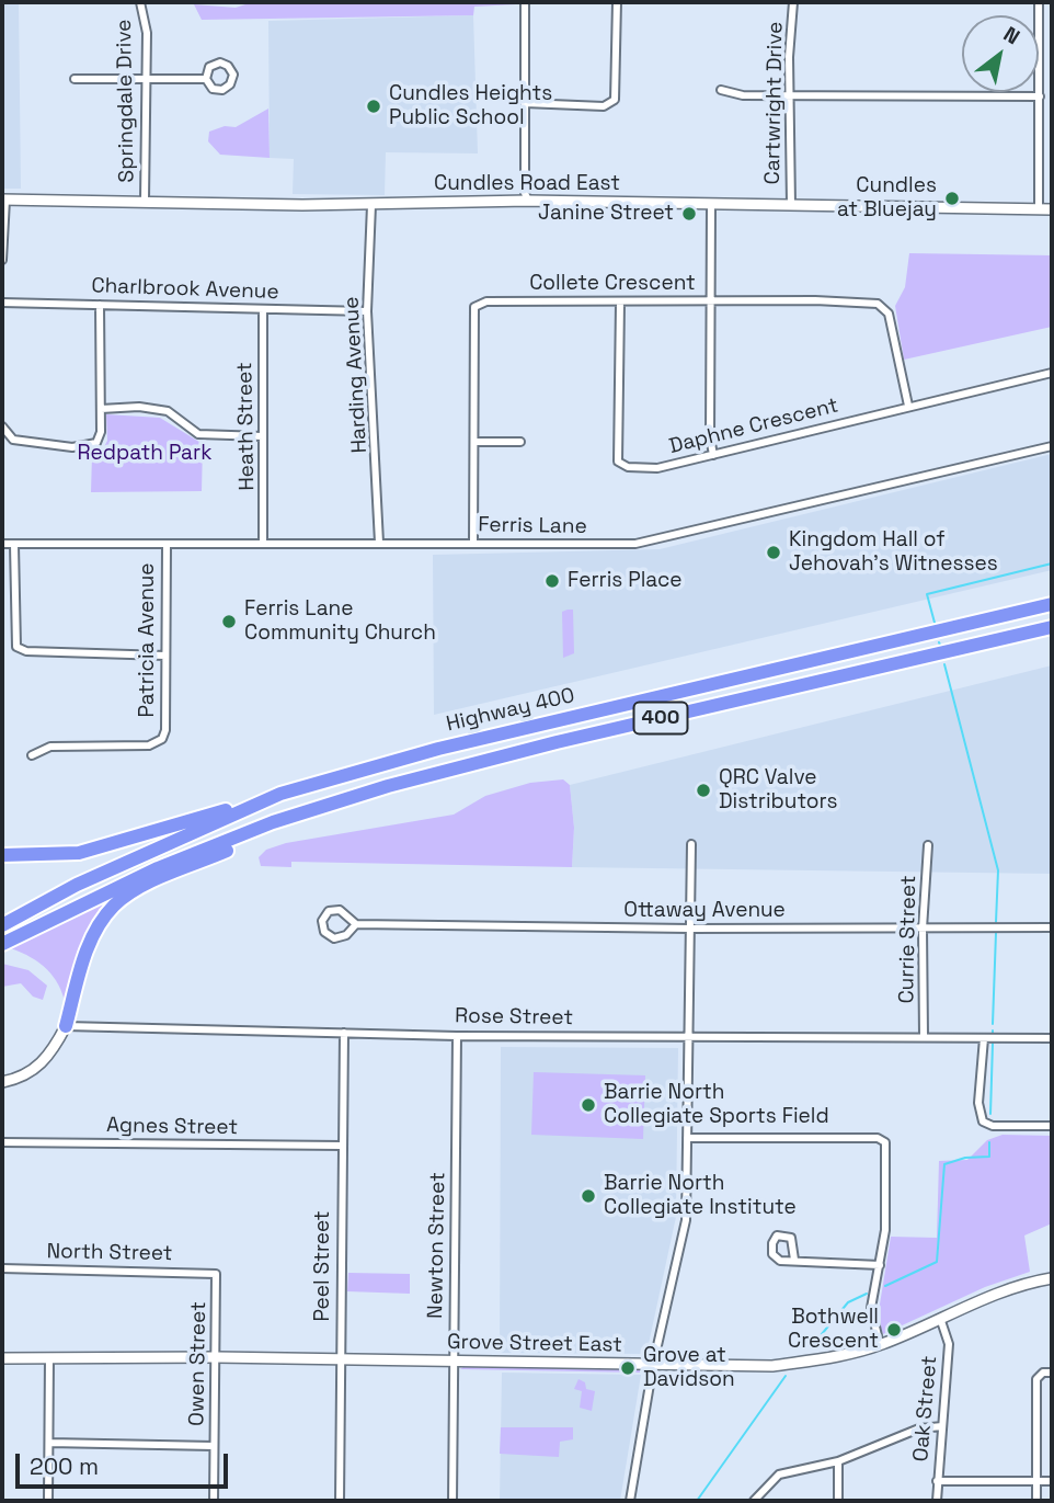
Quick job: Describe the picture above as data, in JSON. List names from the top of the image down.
{
  "streets": {
    "highway": ["Highway 400", "400"],
    "street": [
      "Springdale Drive",
      "Cartwright Drive",
      "Cundles Road East",
      "Collete Crescent",
      "Charlbrook Avenue",
      "Harding Avenue",
      "Heath Street",
      "Daphne Crescent",
      "Ferris Lane",
      "Patricia Avenue",
      "Ottaway Avenue",
      "Currie Street",
      "Rose Street",
      "Agnes Street",
      "Newton Street",
      "North Street",
      "Peel Street",
      "Grove Street East",
      "Owen Street",
      "Oak Street"
    ]
  },
  "crossings": [
    ["Springdale Drive", "Cundles Road East"],
    ["Cartwright Drive", "Cundles Road East"],
    ["Cundles Road East", "Harding Avenue"],
    ["Collete Crescent", "Daphne Crescent"],
    ["Collete Crescent", "Ferris Lane"],
    ["Charlbrook Avenue", "Harding Avenue"],
    ["Charlbrook Avenue", "Heath Street"],
    ["Harding Avenue", "Ferris Lane"],
    ["Heath Street", "Ferris Lane"],
    ["Ferris Lane", "Patricia Avenue"],
    ["Ottaway Avenue", "Currie Street"],
    ["Currie Street", "Rose Street"],
    ["Rose Street", "Newton Street"],
    ["Rose Street", "Peel Street"],
    ["Agnes Street", "Peel Street"],
    ["Newton Street", "Grove Street East"],
    ["North Street", "Owen Street"],
    ["Peel Street", "Grove Street East"],
    ["Grove Street East", "Owen Street"],
    ["Grove Street East", "Oak Street"]
  ],
  "parks": ["Redpath Park"],
  "places": [
    "Cundles Heights Public School",
    "Cundles at Bluejay",
    "Janine Street",
    "Kingdom Hall of Jehovah's Witnesses",
    "Ferris Place",
    "Ferris Lane Community Church",
    "QRC Valve Distributors",
    "Barrie North Collegiate Sports Field",
    "Barrie North Collegiate Institute",
    "Bothwell Crescent",
    "Grove at Davidson"
  ],
  "scale_bar": "200 m",
  "north": "top right"
}
